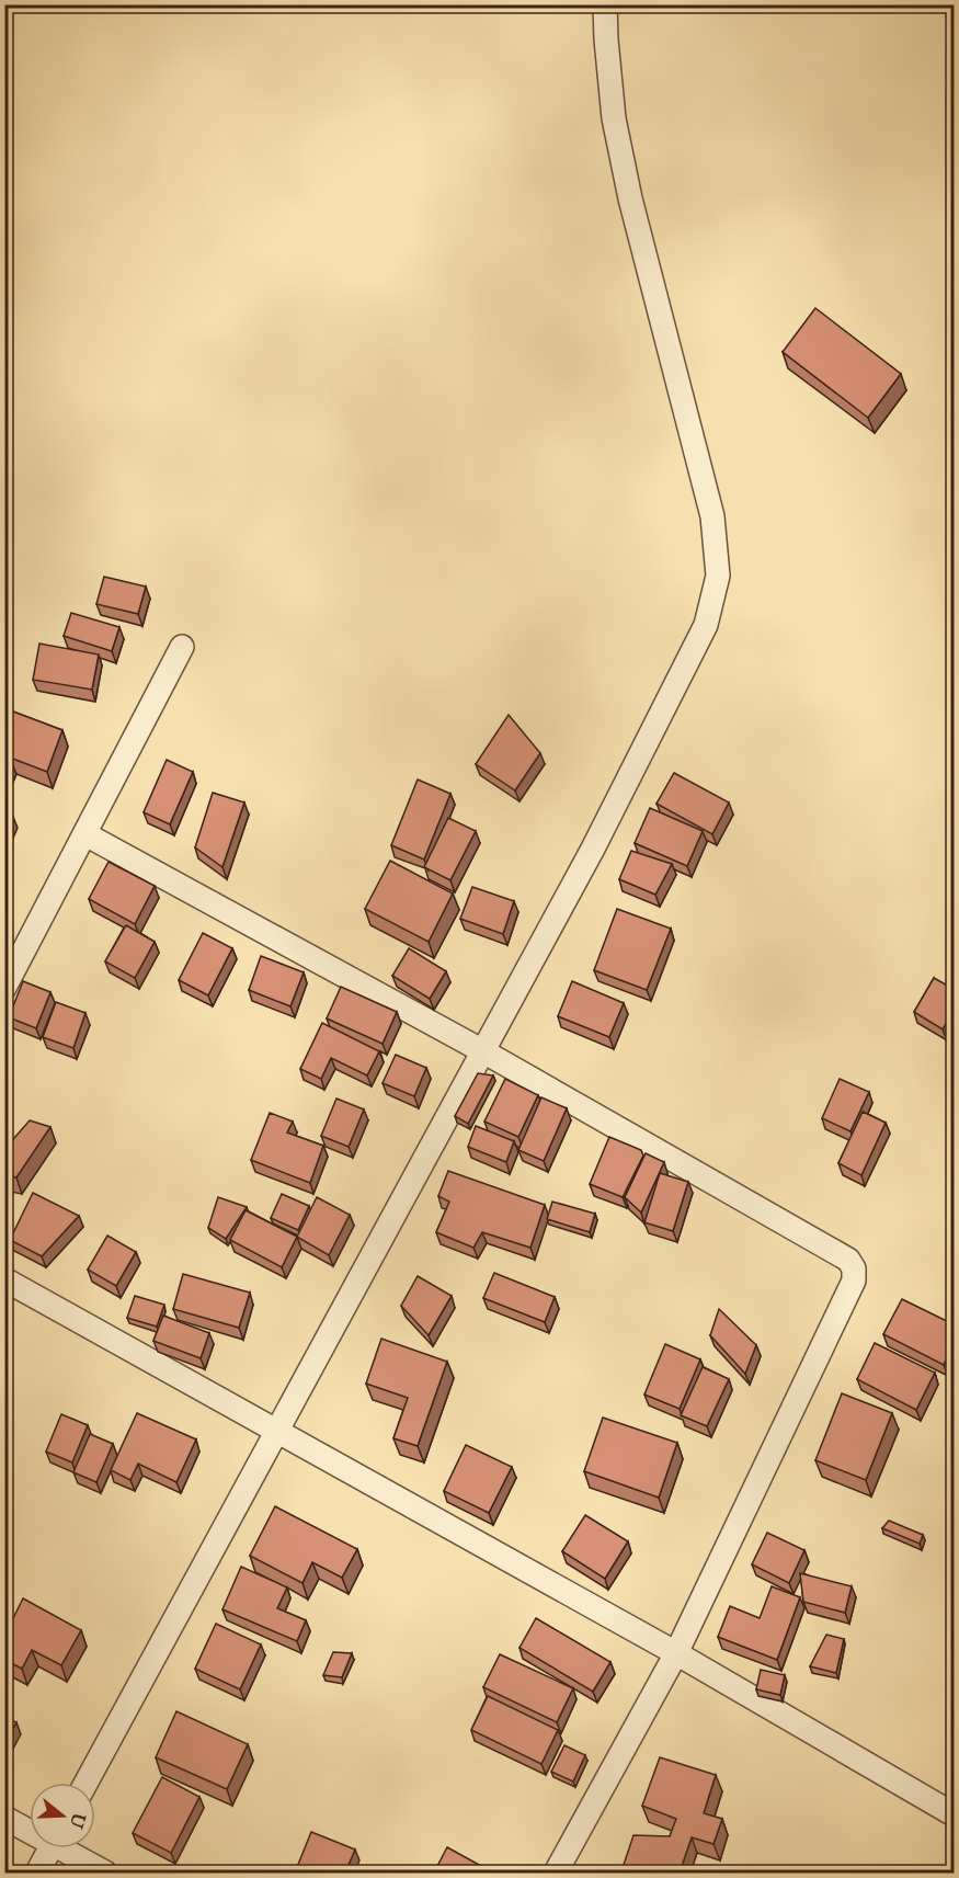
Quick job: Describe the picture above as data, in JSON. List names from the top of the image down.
{
  "north": "right"
}
